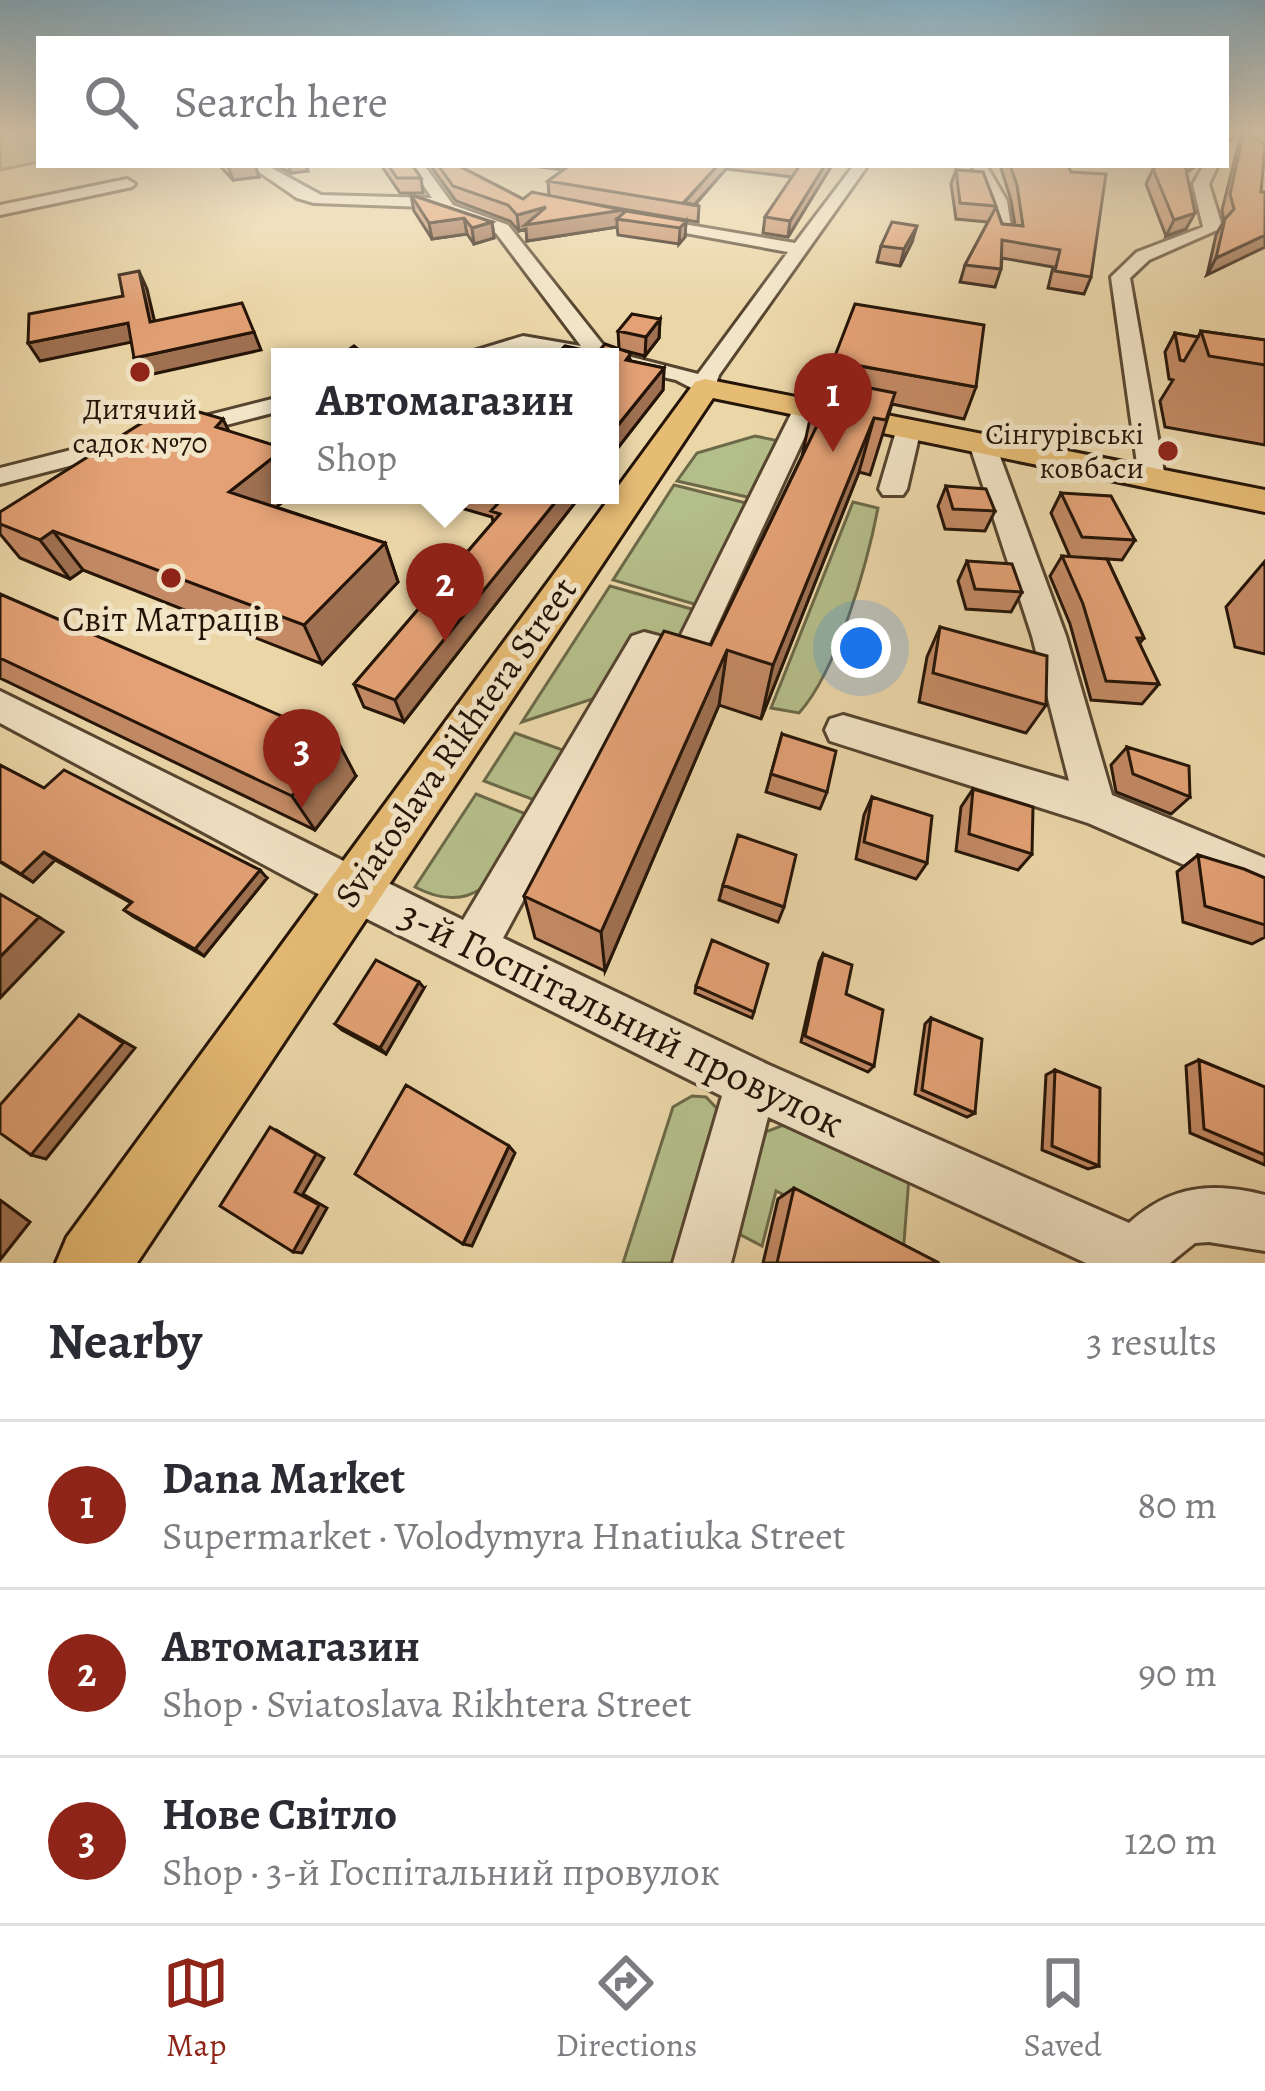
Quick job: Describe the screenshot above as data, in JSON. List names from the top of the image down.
{
  "streets": {
    "main road": ["Sviatoslava Rikhtera Street"],
    "street": ["3-й Госпітальний провулок"]
  },
  "crossings": [
    ["Sviatoslava Rikhtera Street", "3-й Госпітальний провулок"]
  ],
  "places": ["Дитячий садок №70", "Сінгурівські ковбаси", "Світ Матраців"],
  "page": {
    "search": "Search here",
    "popup": ["Автомагазин", "Shop"],
    "pins": ["1", "2", "3"],
    "heading": ["Nearby", "3 results"],
    "list": [
      {
        "mark": "1",
        "name": "Dana Market",
        "note": "Supermarket · Volodymyra Hnatiuka Street",
        "value": "80 m"
      },
      {
        "mark": "2",
        "name": "Автомагазин",
        "note": "Shop · Sviatoslava Rikhtera Street",
        "value": "90 m"
      },
      {
        "mark": "3",
        "name": "Нове Світло",
        "note": "Shop · 3-й Госпітальний провулок",
        "value": "120 m"
      }
    ],
    "nav": ["Map", "Directions", "Saved"]
  }
}
